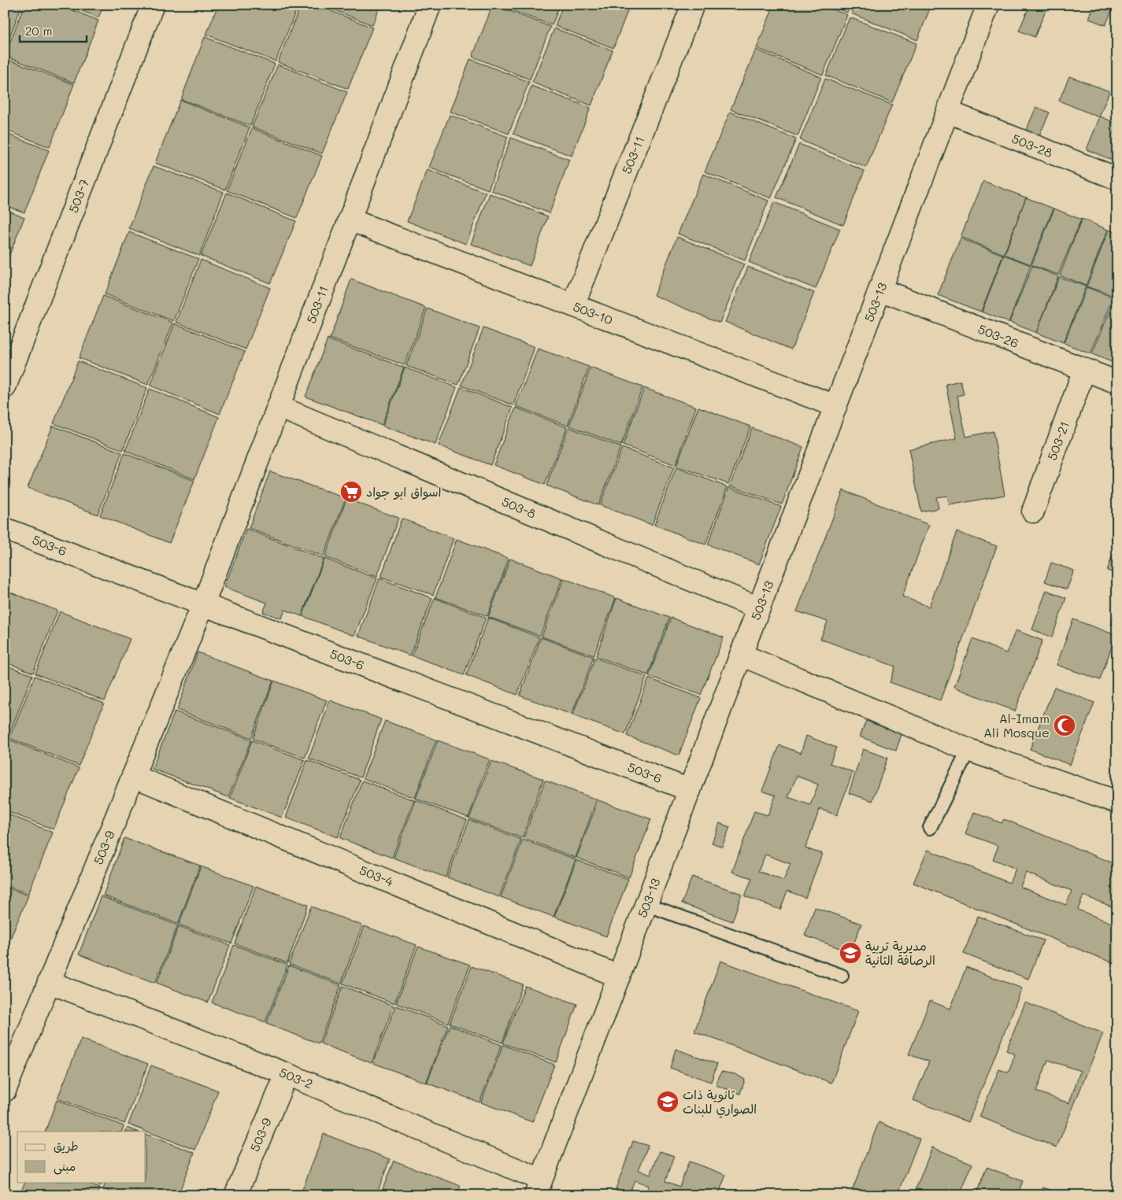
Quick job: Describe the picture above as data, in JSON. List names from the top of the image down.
{
  "streets": {
    "street": [
      "503-28",
      "503-11",
      "503-7",
      "503-13",
      "503-10",
      "503-26",
      "503-21",
      "503-8",
      "503-6",
      "503-9",
      "503-4",
      "503-2"
    ]
  },
  "crossings": [
    ["503-28", "503-13"],
    ["503-11", "503-10"],
    ["503-11", "503-8"],
    ["503-11", "503-6"],
    ["503-11", "503-9"],
    ["503-13", "503-10"],
    ["503-13", "503-26"],
    ["503-13", "503-8"],
    ["503-13", "503-6"],
    ["503-13", "503-4"],
    ["503-13", "503-2"],
    ["503-26", "503-21"],
    ["503-6", "503-9"],
    ["503-9", "503-4"],
    ["503-9", "503-2"]
  ],
  "places": {
    "supermarket": ["اسواق ابو جواد"],
    "mosque": ["Al-Imam Ali Mosque"],
    "school or university": ["مديرية تربية الرصافة الثانية", "ثانوية ذات الصواري للبنات"]
  },
  "legend": ["طريق", "مبنى"],
  "scale_bar": "20 m"
}
